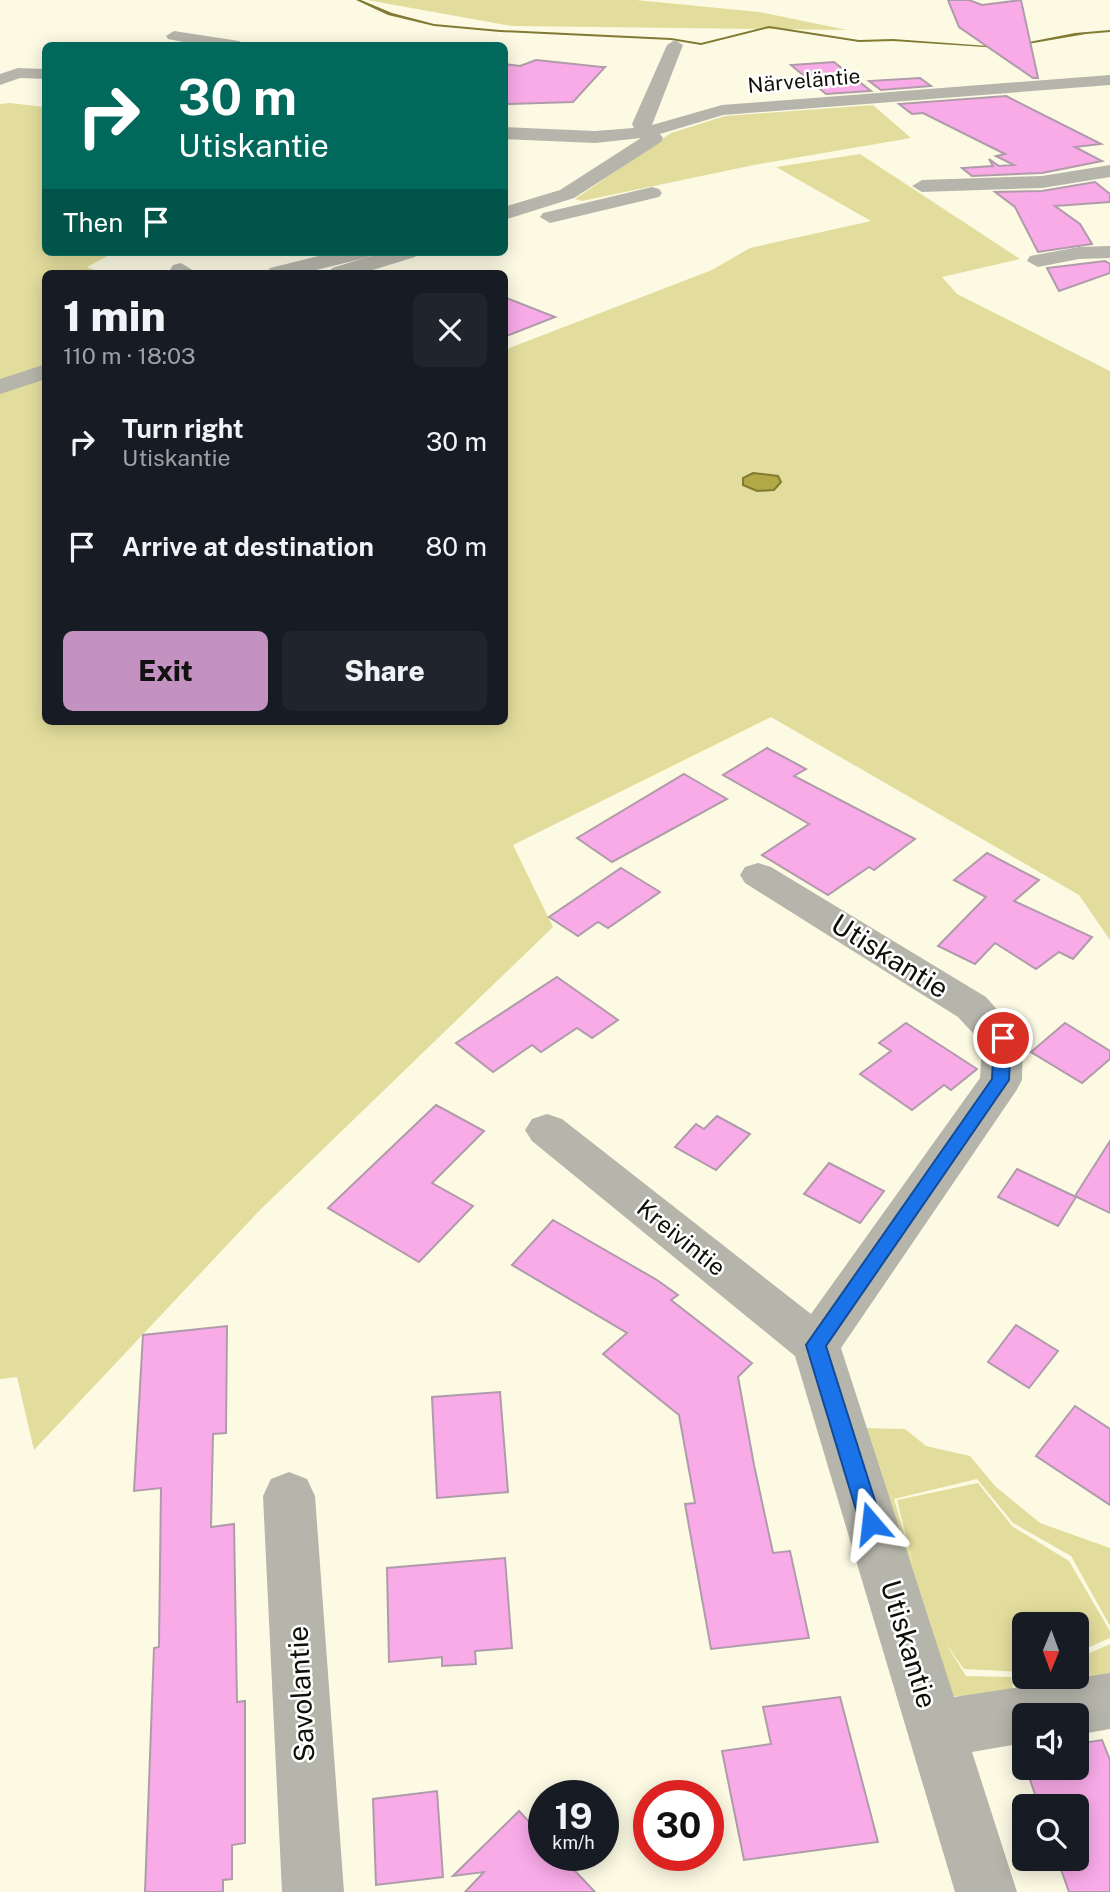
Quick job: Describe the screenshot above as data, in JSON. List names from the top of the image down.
{
  "streets": {
    "street": [
      "Närveläntie",
      "Utiskantie",
      "Kreivintie",
      "Savolantie"
    ]
  },
  "crossings": [
    ["Utiskantie", "Kreivintie"]
  ],
  "north": "bottom",
  "page": {
    "turn": ["30 m", "Utiskantie"],
    "then": "Then",
    "heading": ["1 min", "110 m · 18:03"],
    "list": [
      {
        "name": "Turn right",
        "note": "Utiskantie",
        "value": "30 m"
      },
      {
        "name": "Arrive at destination",
        "value": "80 m"
      }
    ],
    "buttons": ["Exit", "Share"],
    "speed": "19 km/h",
    "limit": "30"
  }
}
